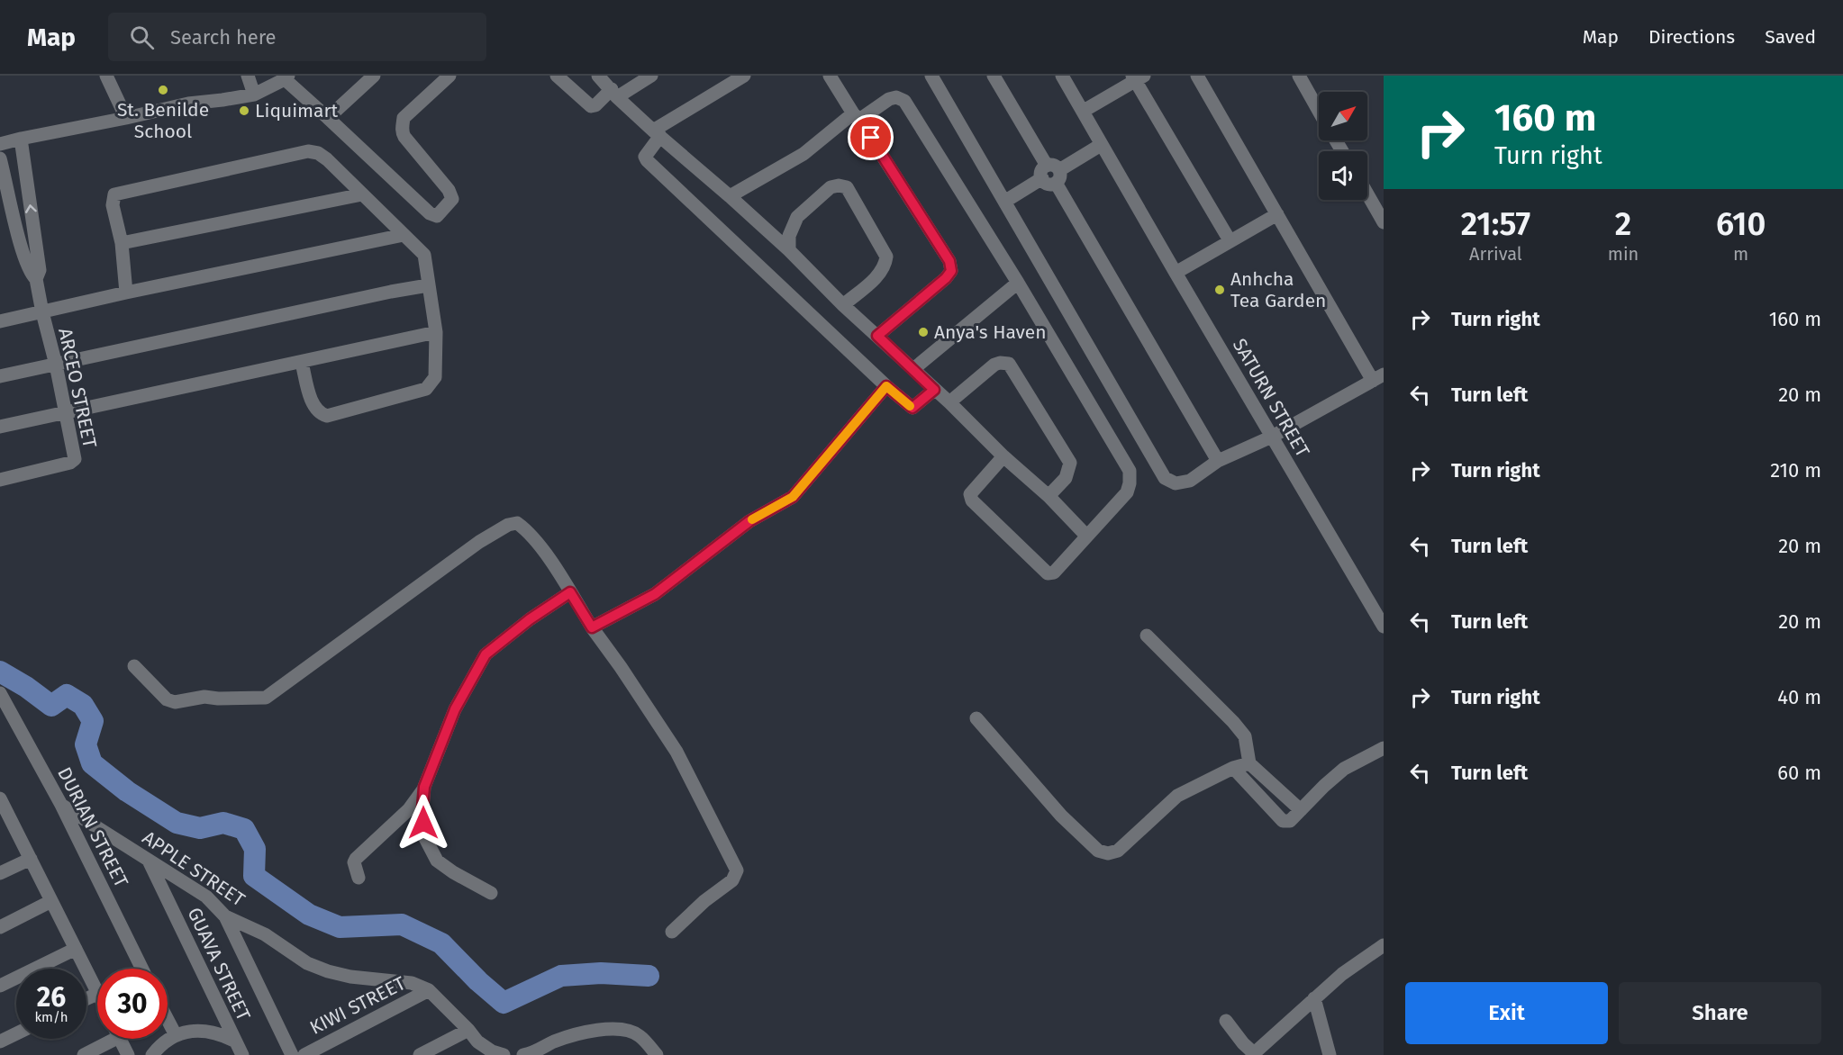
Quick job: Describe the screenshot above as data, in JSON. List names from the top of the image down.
{
  "streets": {
    "street": [
      "ARCEO STREET",
      "SATURN STREET",
      "DURIAN STREET",
      "APPLE STREET",
      "GUAVA STREET",
      "KIWI STREET"
    ]
  },
  "crossings": [
    ["DURIAN STREET", "APPLE STREET"],
    ["APPLE STREET", "GUAVA STREET"],
    ["APPLE STREET", "KIWI STREET"]
  ],
  "places": [
    "St. Benilde School",
    "Liquimart",
    "Anhcha Tea Garden",
    "Anya's Haven"
  ],
  "north": "top right",
  "page": {
    "header": "Map",
    "search": "Search here",
    "nav": ["Map", "Directions", "Saved"],
    "turn": ["160 m", "Turn right"],
    "eta": [
      "21:57",
      "Arrival",
      "2",
      "min",
      "610",
      "m"
    ],
    "list": [
      {
        "name": "Turn right",
        "value": "160 m"
      },
      {
        "name": "Turn left",
        "value": "20 m"
      },
      {
        "name": "Turn right",
        "value": "210 m"
      },
      {
        "name": "Turn left",
        "value": "20 m"
      },
      {
        "name": "Turn left",
        "value": "20 m"
      },
      {
        "name": "Turn right",
        "value": "40 m"
      },
      {
        "name": "Turn left",
        "value": "60 m"
      }
    ],
    "speed": "26 km/h",
    "limit": "30",
    "buttons": ["Exit", "Share"]
  }
}
